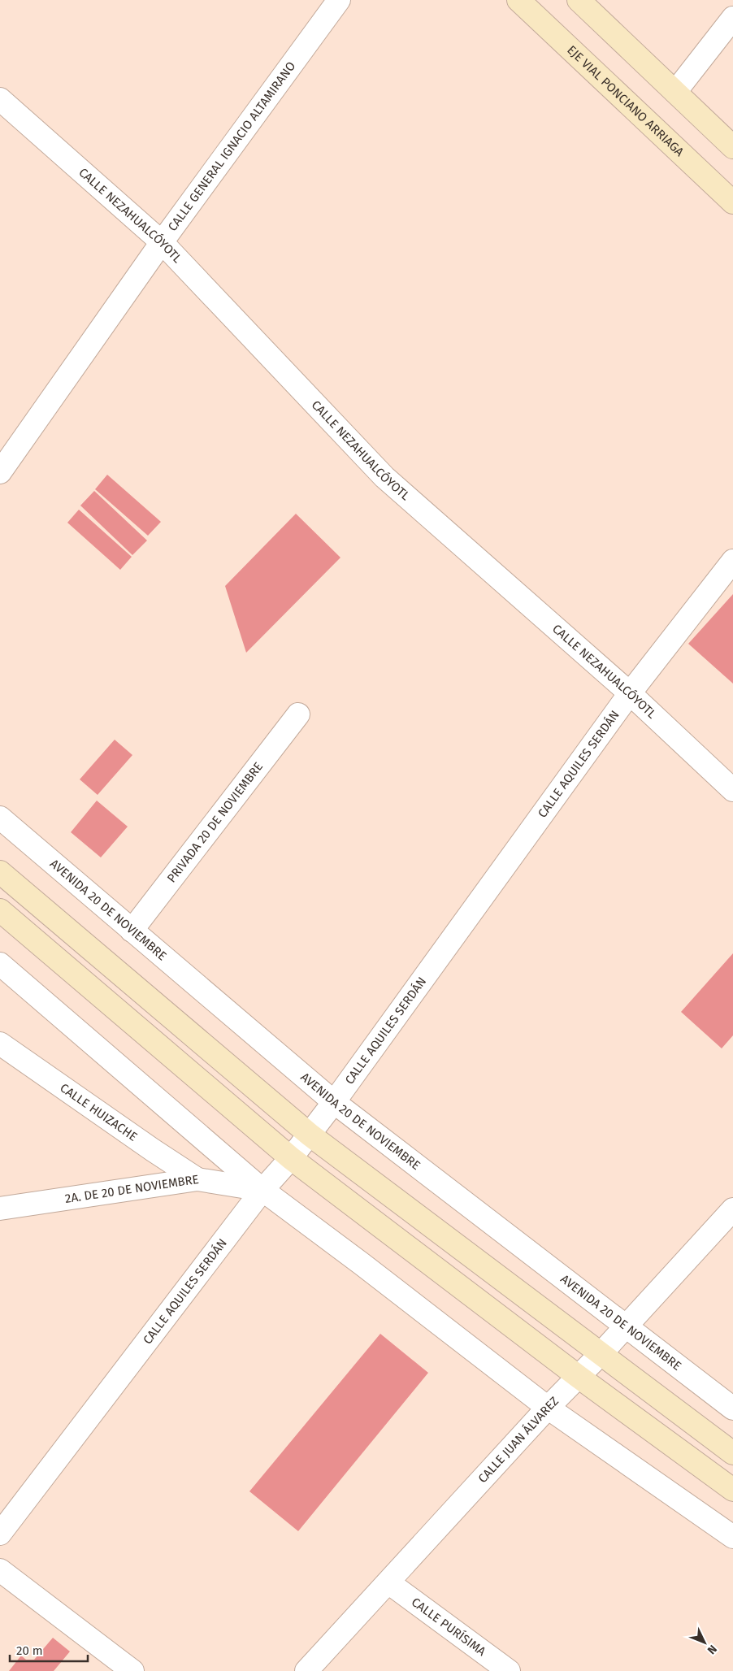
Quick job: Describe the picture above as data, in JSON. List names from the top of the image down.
{
  "streets": {
    "main road": ["EJE VIAL PONCIANO ARRIAGA"],
    "street": [
      "CALLE GENERAL IGNACIO ALTAMIRANO",
      "CALLE NEZAHUALCÓYOTL",
      "CALLE AQUILES SERDÁN",
      "PRIVADA 20 DE NOVIEMBRE",
      "AVENIDA 20 DE NOVIEMBRE",
      "CALLE HUIZACHE",
      "2A. DE 20 DE NOVIEMBRE",
      "CALLE JUAN ÁLVAREZ",
      "CALLE PURÍSIMA"
    ]
  },
  "crossings": [
    ["CALLE GENERAL IGNACIO ALTAMIRANO", "CALLE NEZAHUALCÓYOTL"],
    ["CALLE NEZAHUALCÓYOTL", "CALLE AQUILES SERDÁN"],
    ["CALLE AQUILES SERDÁN", "AVENIDA 20 DE NOVIEMBRE"],
    ["CALLE AQUILES SERDÁN", "2A. DE 20 DE NOVIEMBRE"],
    ["PRIVADA 20 DE NOVIEMBRE", "AVENIDA 20 DE NOVIEMBRE"],
    ["AVENIDA 20 DE NOVIEMBRE", "CALLE JUAN ÁLVAREZ"],
    ["CALLE HUIZACHE", "2A. DE 20 DE NOVIEMBRE"],
    ["CALLE JUAN ÁLVAREZ", "CALLE PURÍSIMA"]
  ],
  "scale_bar": "20 m",
  "north": "bottom right"
}
